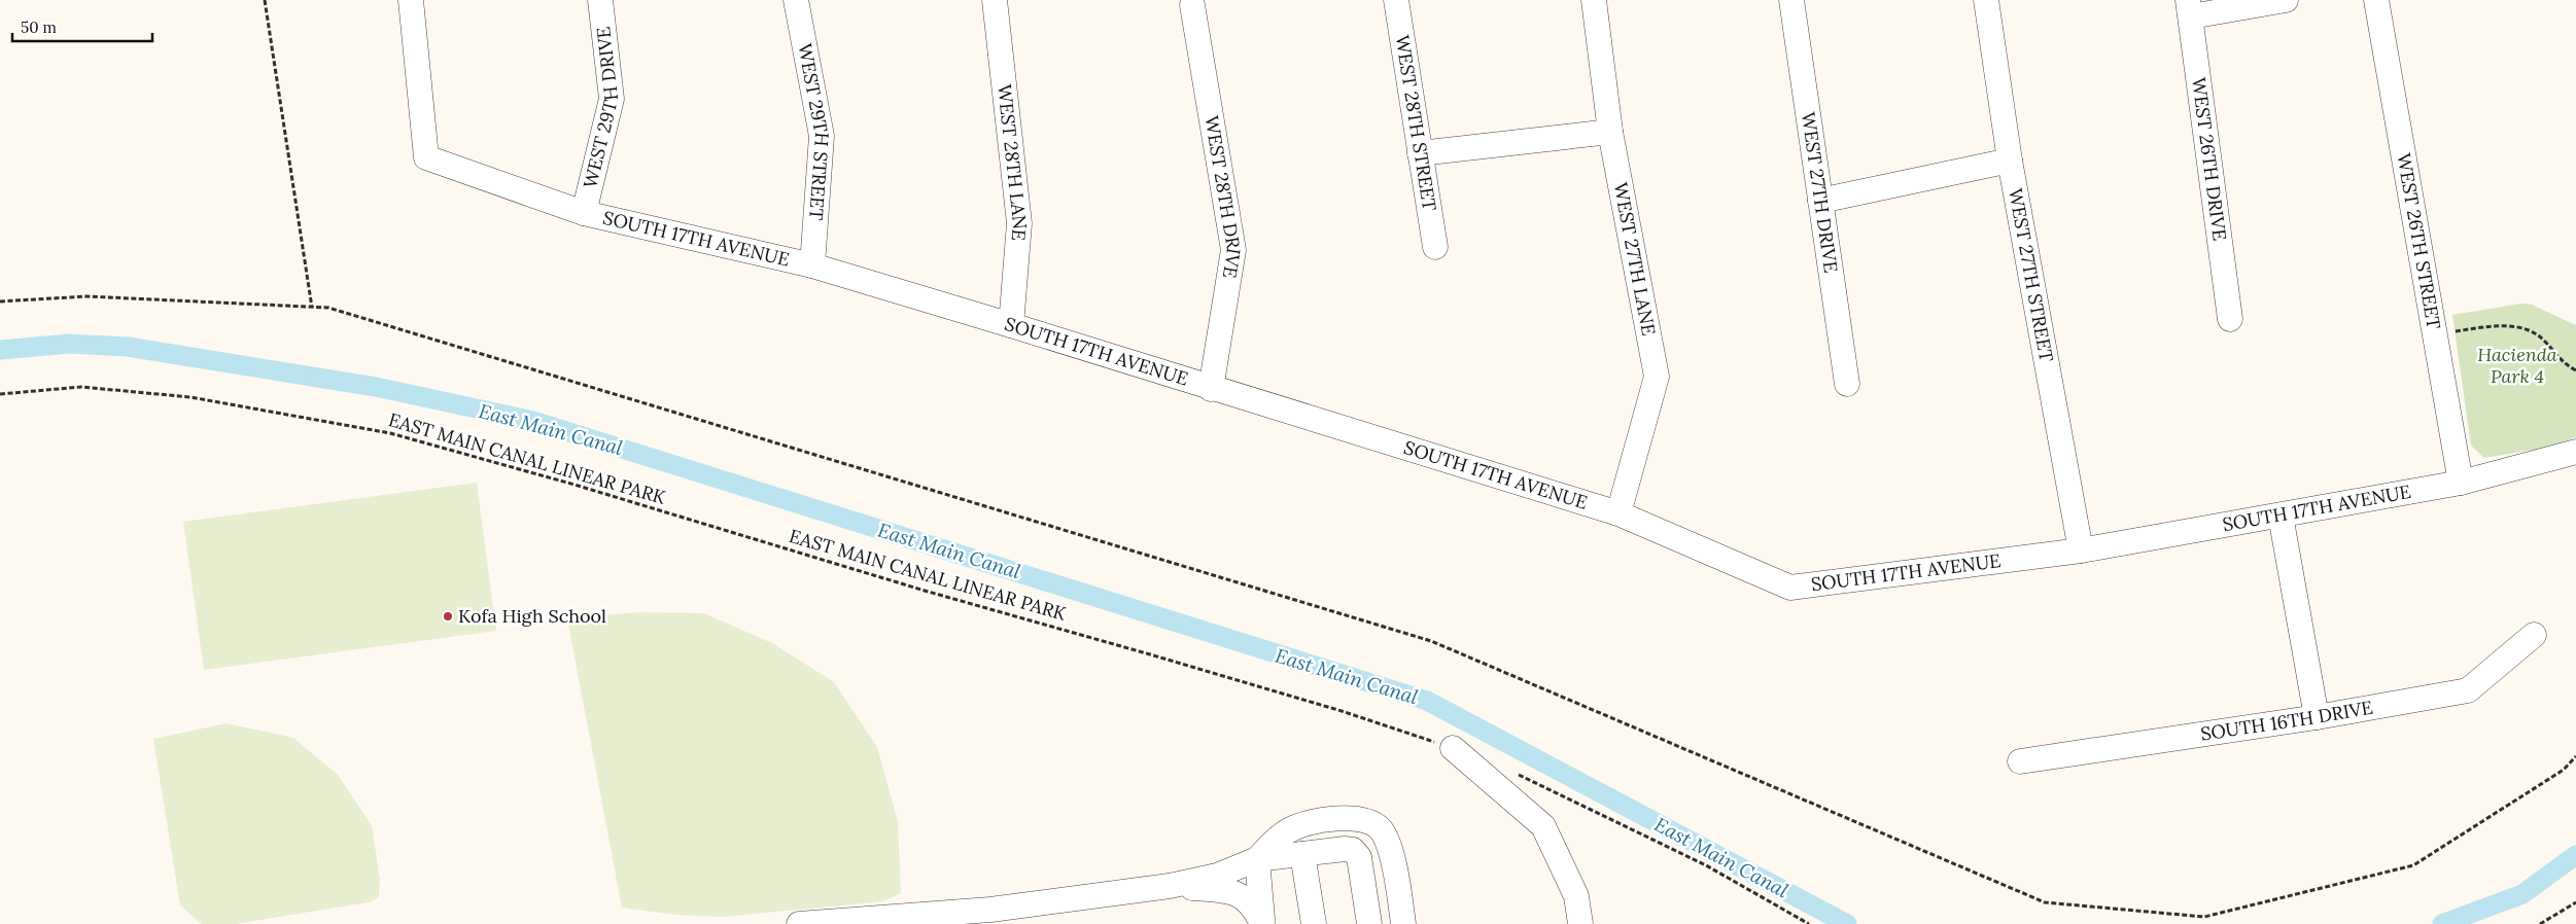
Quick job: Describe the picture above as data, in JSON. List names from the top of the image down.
{
  "streets": {
    "street": [
      "WEST 29TH DRIVE",
      "WEST 28TH STREET",
      "WEST 29TH STREET",
      "WEST 26TH DRIVE",
      "WEST 28TH LANE",
      "WEST 27TH DRIVE",
      "WEST 28TH DRIVE",
      "SOUTH 17TH AVENUE",
      "WEST 26TH STREET",
      "WEST 27TH LANE",
      "WEST 27TH STREET",
      "SOUTH 16TH DRIVE"
    ],
    "path": ["EAST MAIN CANAL LINEAR PARK"]
  },
  "crossings": [
    ["WEST 29TH DRIVE", "SOUTH 17TH AVENUE"],
    ["WEST 29TH STREET", "SOUTH 17TH AVENUE"],
    ["WEST 28TH LANE", "SOUTH 17TH AVENUE"],
    ["WEST 28TH DRIVE", "SOUTH 17TH AVENUE"],
    ["SOUTH 17TH AVENUE", "WEST 26TH STREET"],
    ["SOUTH 17TH AVENUE", "WEST 27TH LANE"],
    ["SOUTH 17TH AVENUE", "WEST 27TH STREET"]
  ],
  "water": ["East Main Canal"],
  "parks": ["Hacienda Park 4"],
  "places": ["Kofa High School"],
  "scale_bar": "50 m"
}
